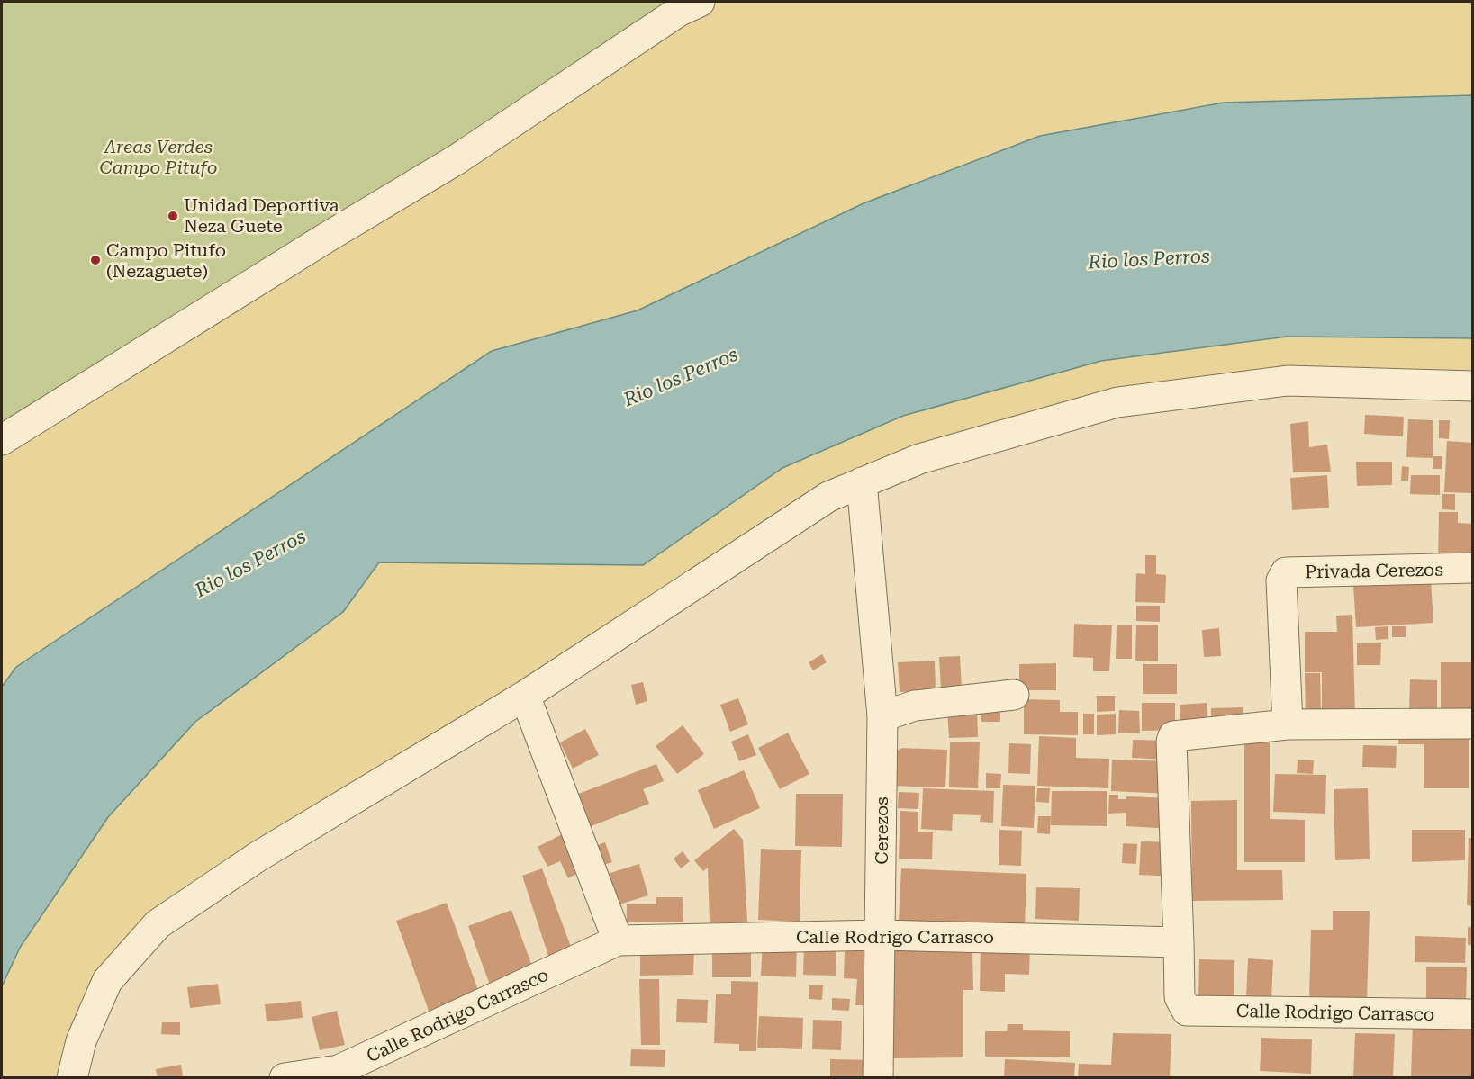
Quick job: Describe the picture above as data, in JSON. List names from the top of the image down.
{
  "streets": {
    "street": ["Privada Cerezos", "Cerezos", "Calle Rodrigo Carrasco"]
  },
  "crossings": [
    ["Cerezos", "Calle Rodrigo Carrasco"]
  ],
  "water": ["Rio los Perros"],
  "parks": ["Areas Verdes Campo Pitufo"],
  "places": ["Unidad Deportiva Neza Guete", "Campo Pitufo (Nezaguete)"]
}
